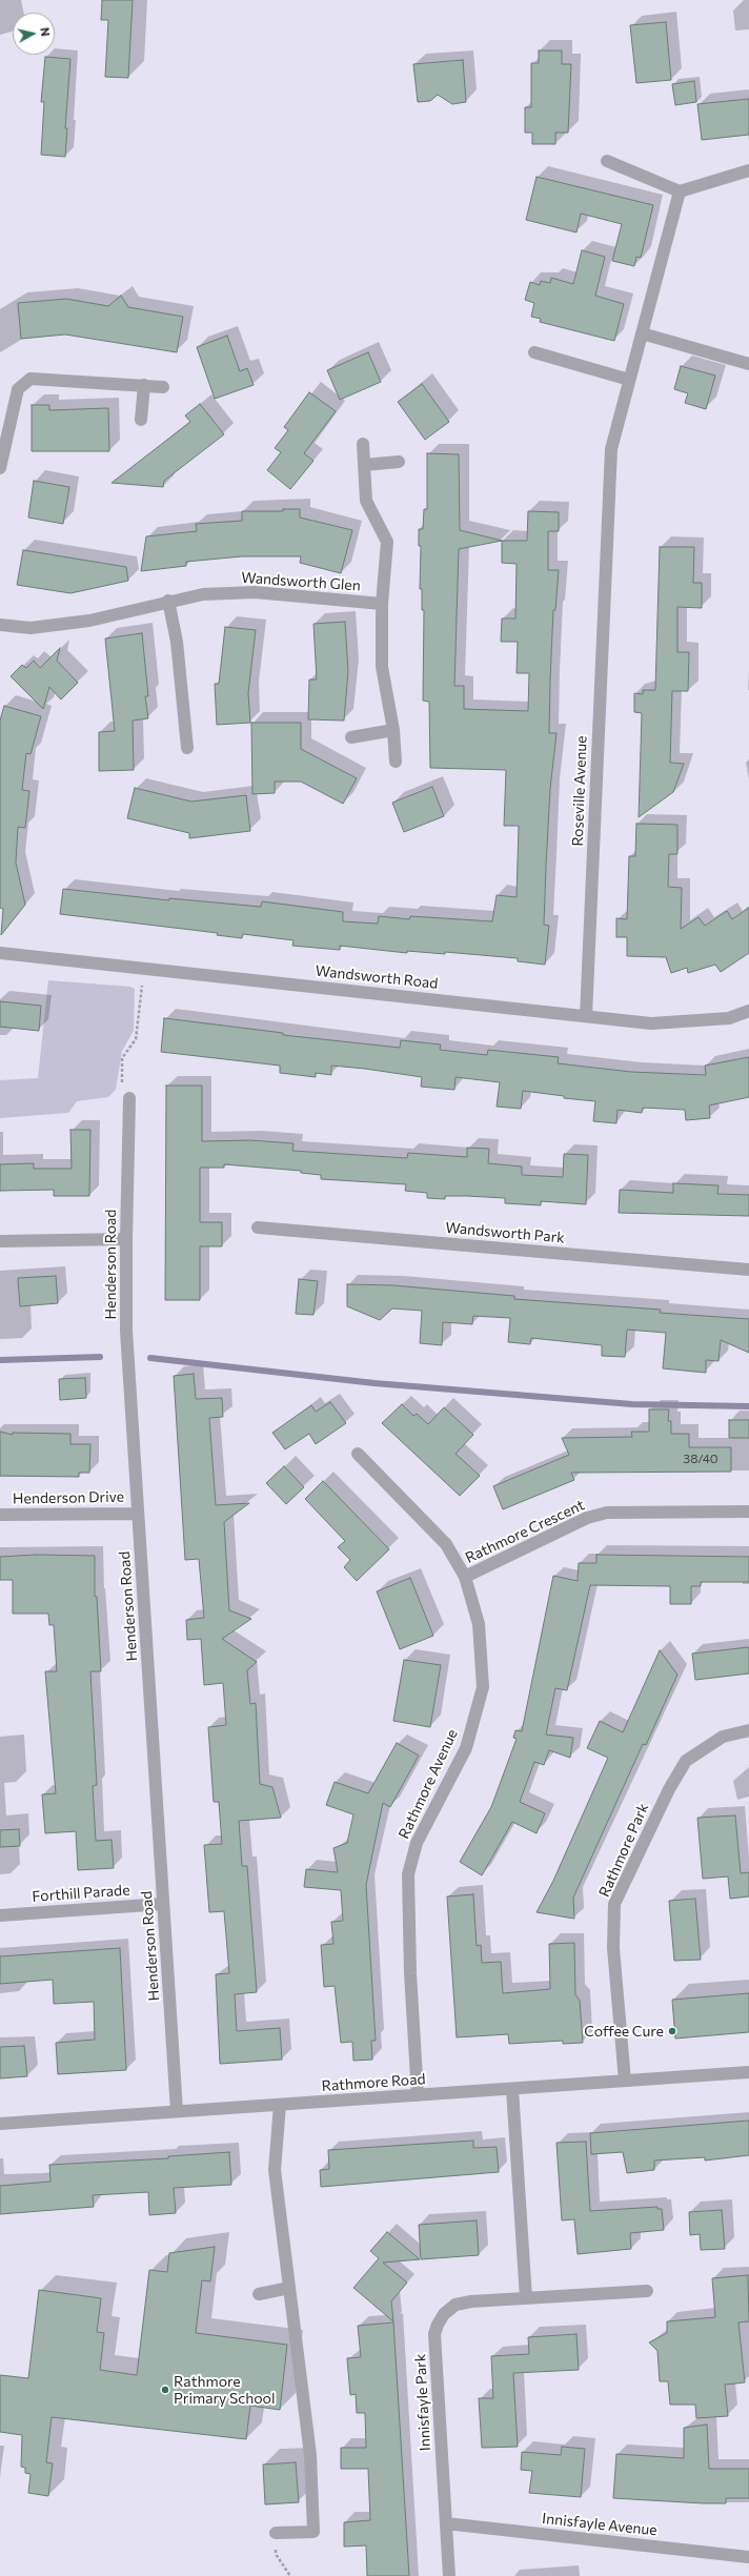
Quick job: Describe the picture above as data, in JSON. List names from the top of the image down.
{
  "streets": {
    "street": [
      "Wandsworth Glen",
      "Roseville Avenue",
      "Wandsworth Road",
      "Wandsworth Park",
      "Henderson Road",
      "Henderson Drive",
      "Rathmore Crescent",
      "Rathmore Avenue",
      "Rathmore Park",
      "Forthill Parade",
      "Rathmore Road",
      "Innisfayle Park",
      "Innisfayle Avenue"
    ]
  },
  "crossings": [
    ["Roseville Avenue", "Wandsworth Road"],
    ["Henderson Road", "Henderson Drive"],
    ["Henderson Road", "Forthill Parade"],
    ["Henderson Road", "Rathmore Road"],
    ["Rathmore Crescent", "Rathmore Avenue"],
    ["Rathmore Avenue", "Rathmore Road"],
    ["Rathmore Park", "Rathmore Road"],
    ["Innisfayle Park", "Innisfayle Avenue"]
  ],
  "places": ["Coffee Cure", "Rathmore Primary School"],
  "house_numbers": ["38/40"],
  "north": "right"
}
